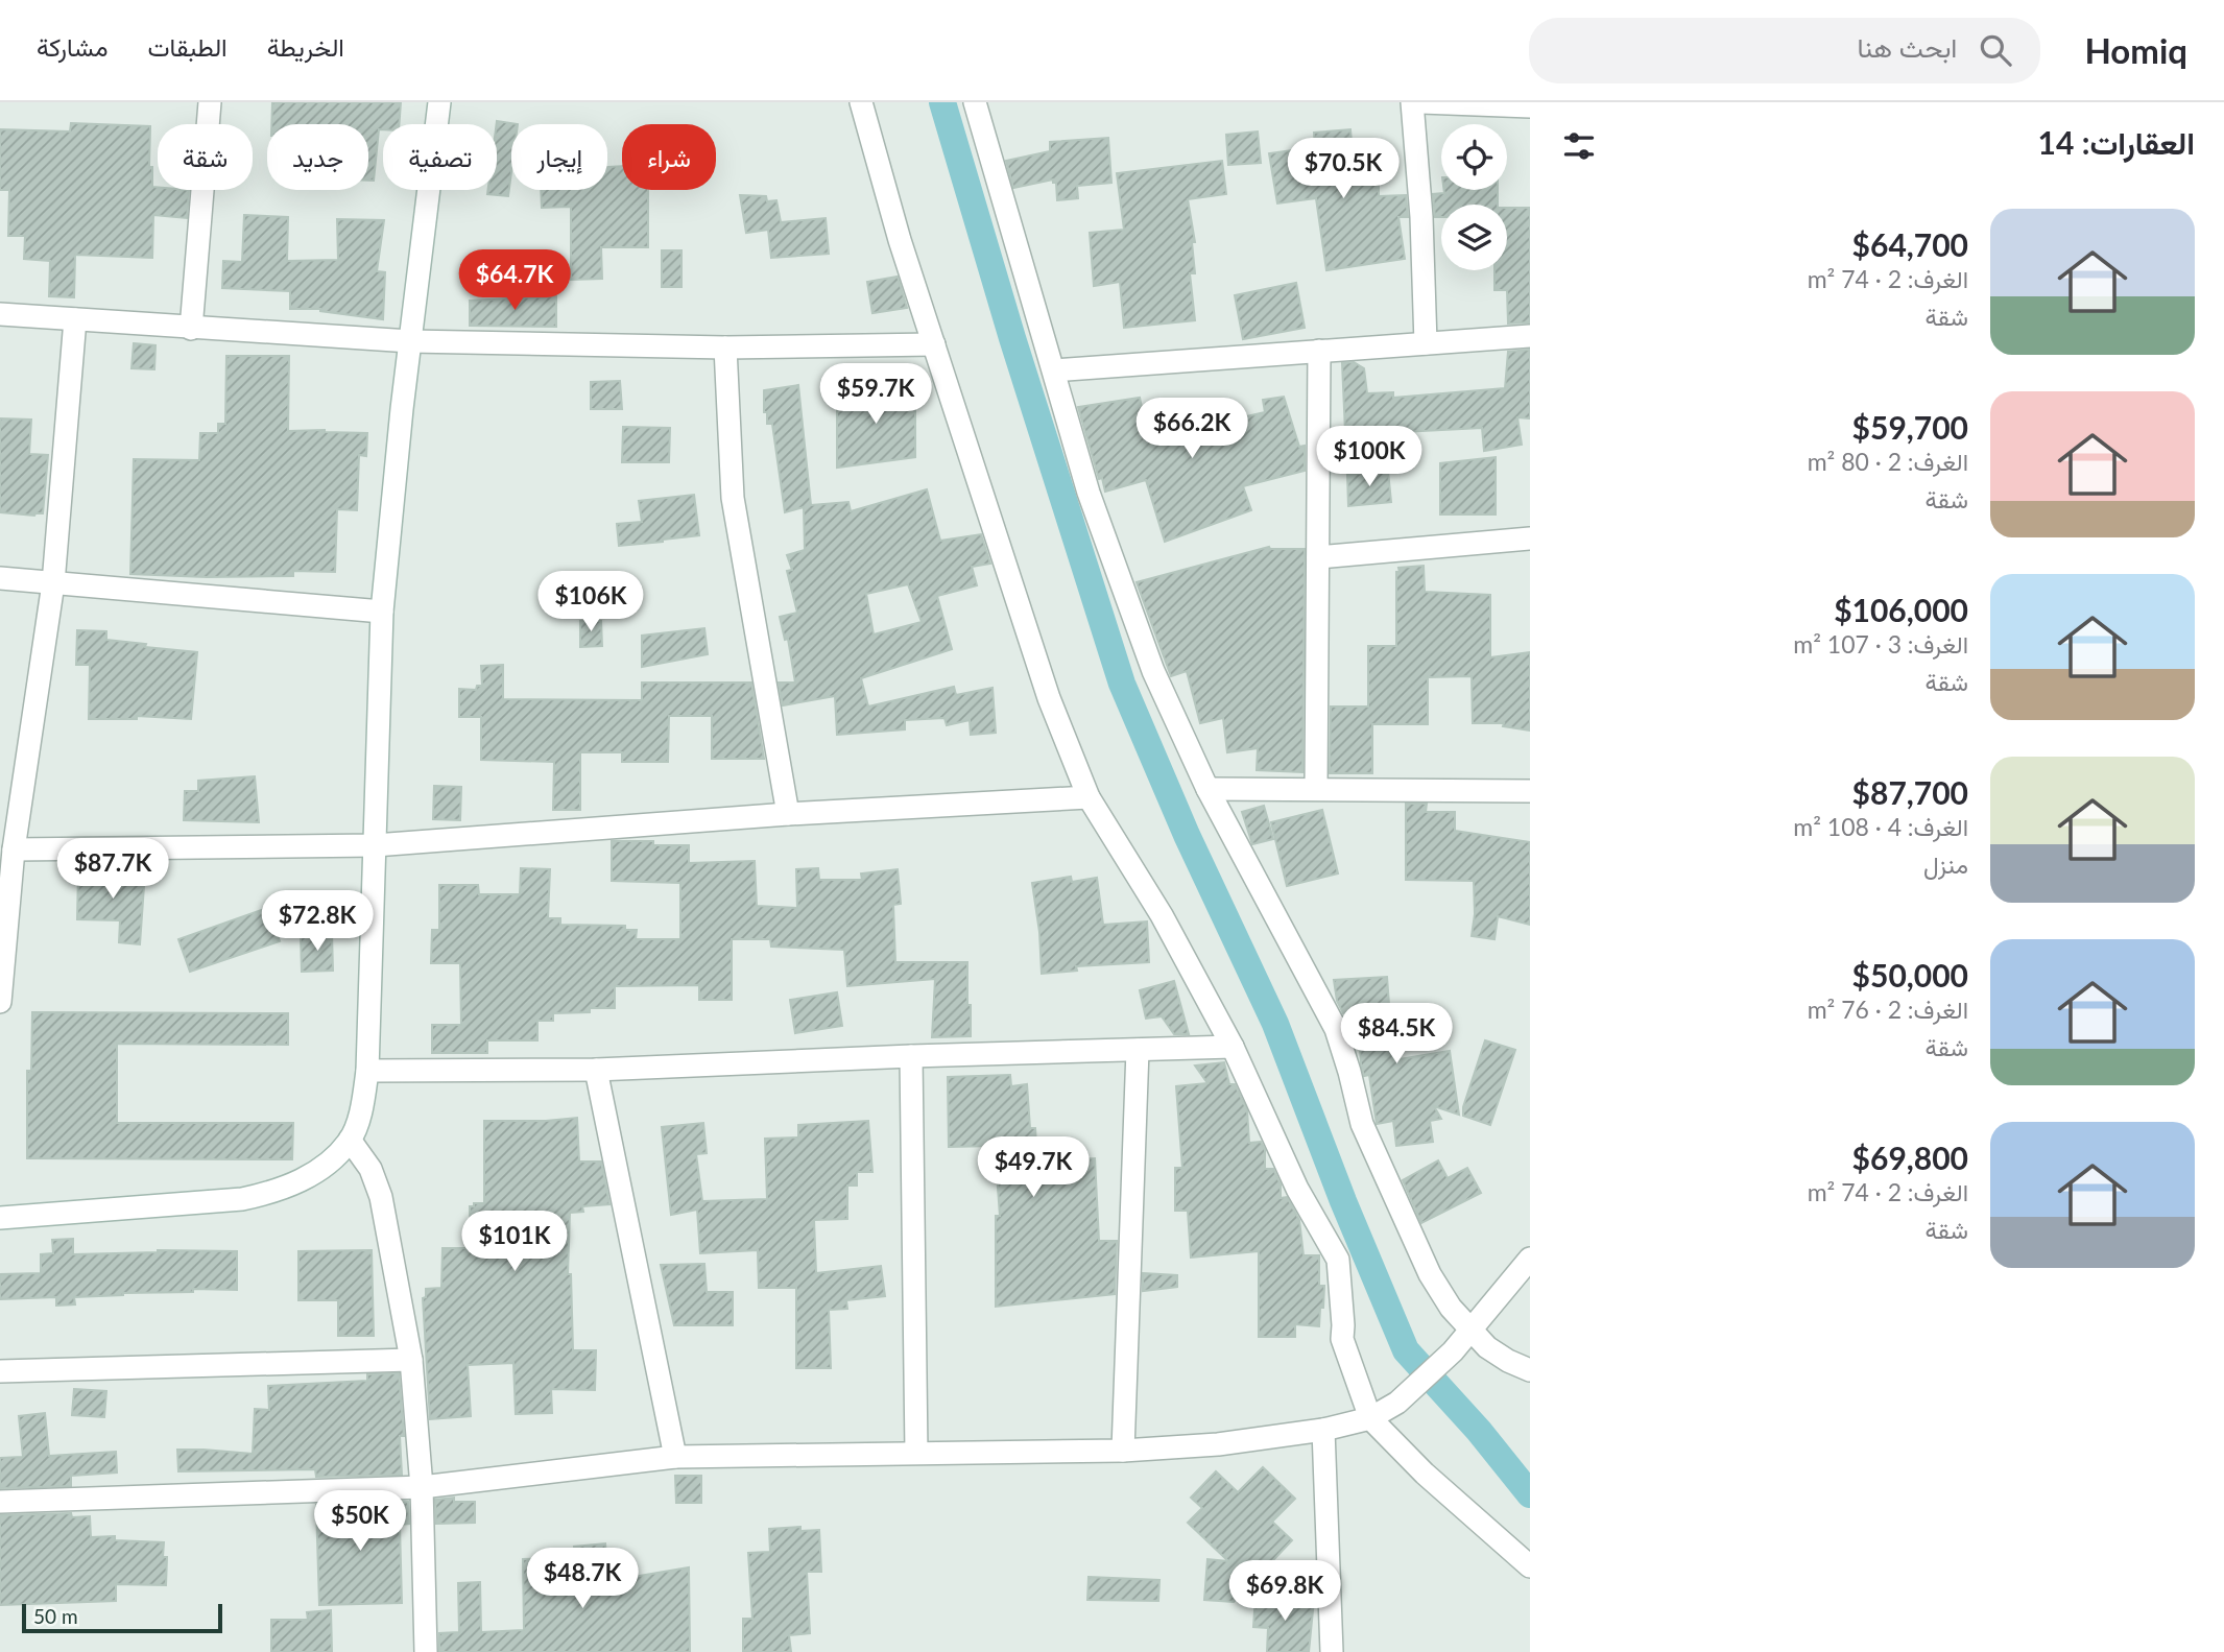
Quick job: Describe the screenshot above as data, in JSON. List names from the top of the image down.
{
  "scale_bar": "50 m",
  "page": {
    "header": "Homiq",
    "search": "ابحث هنا",
    "nav": ["الخريطة", "الطبقات", "مشاركة"],
    "heading": "العقارات: 14",
    "chip": [
      "شراء",
      "إيجار",
      "تصفية",
      "جديد",
      "شقة"
    ],
    "price": [
      "$70.5K",
      "$64.7K",
      "$59.7K",
      "$66.2K",
      "$100K",
      "$106K",
      "$87.7K",
      "$72.8K",
      "$84.5K",
      "$49.7K",
      "$101K",
      "$50K",
      "$48.7K",
      "$69.8K"
    ],
    "list": [
      {
        "name": "$64,700",
        "note": "الغرف: 2 · 74 m² · شقة"
      },
      {
        "name": "$59,700",
        "note": "الغرف: 2 · 80 m² · شقة"
      },
      {
        "name": "$106,000",
        "note": "الغرف: 3 · 107 m² · شقة"
      },
      {
        "name": "$87,700",
        "note": "الغرف: 4 · 108 m² · منزل"
      },
      {
        "name": "$50,000",
        "note": "الغرف: 2 · 76 m² · شقة"
      },
      {
        "name": "$69,800",
        "note": "الغرف: 2 · 74 m² · شقة"
      }
    ],
    "scale": "50 m"
  }
}
